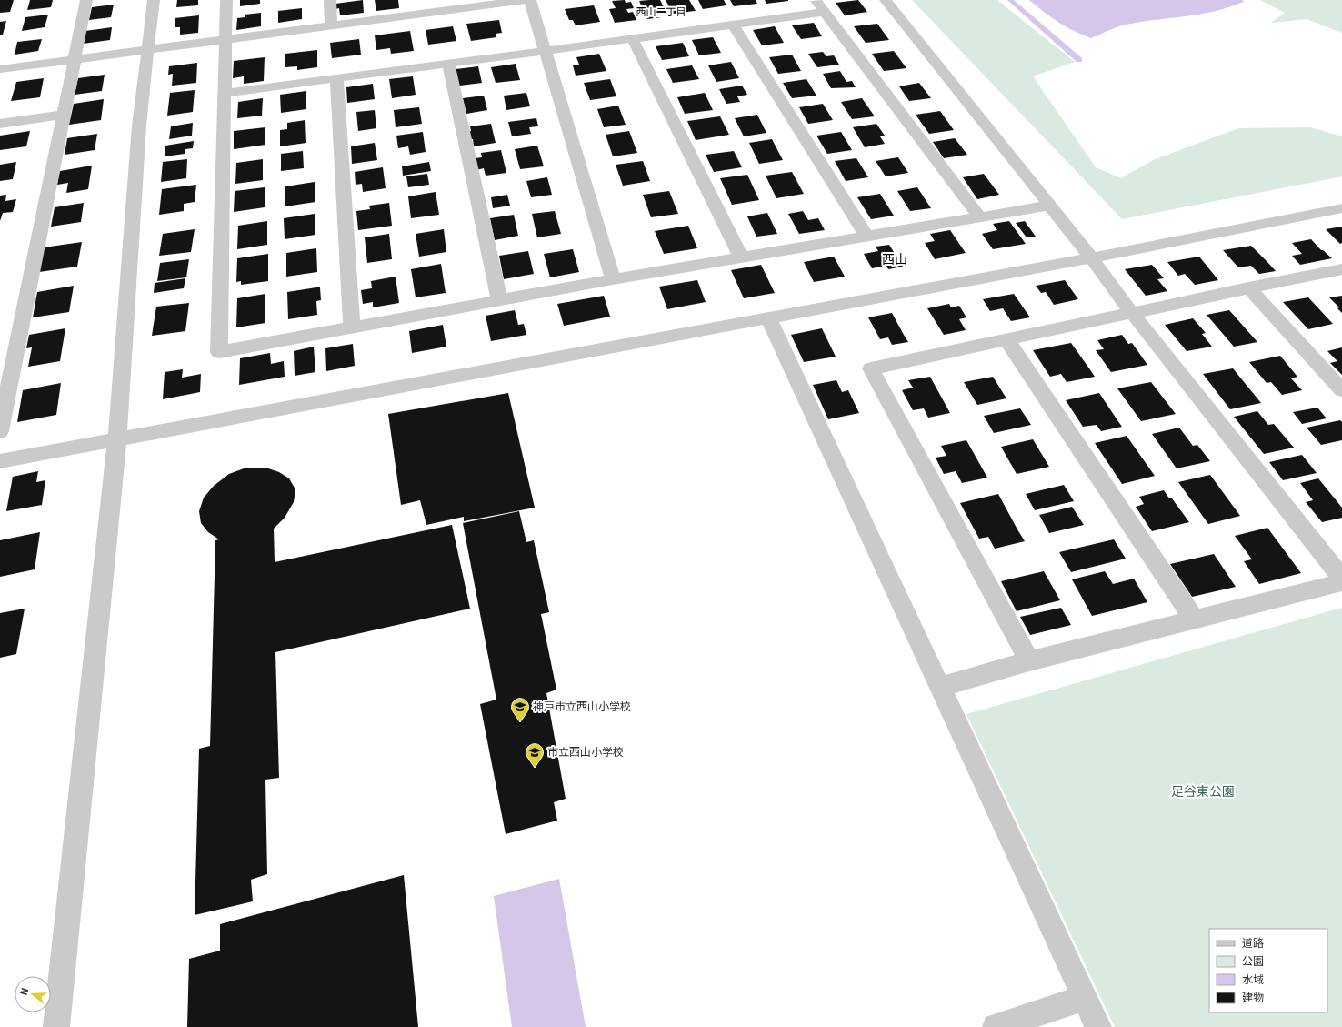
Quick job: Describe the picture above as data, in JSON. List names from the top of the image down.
{
  "districts": ["西山二丁目", "西山"],
  "parks": ["足谷東公園"],
  "places": {
    "school or university": ["神戸市立西山小学校", "市立西山小学校"]
  },
  "legend": [
    "道路",
    "公園",
    "水域",
    "建物"
  ],
  "north": "left"
}
